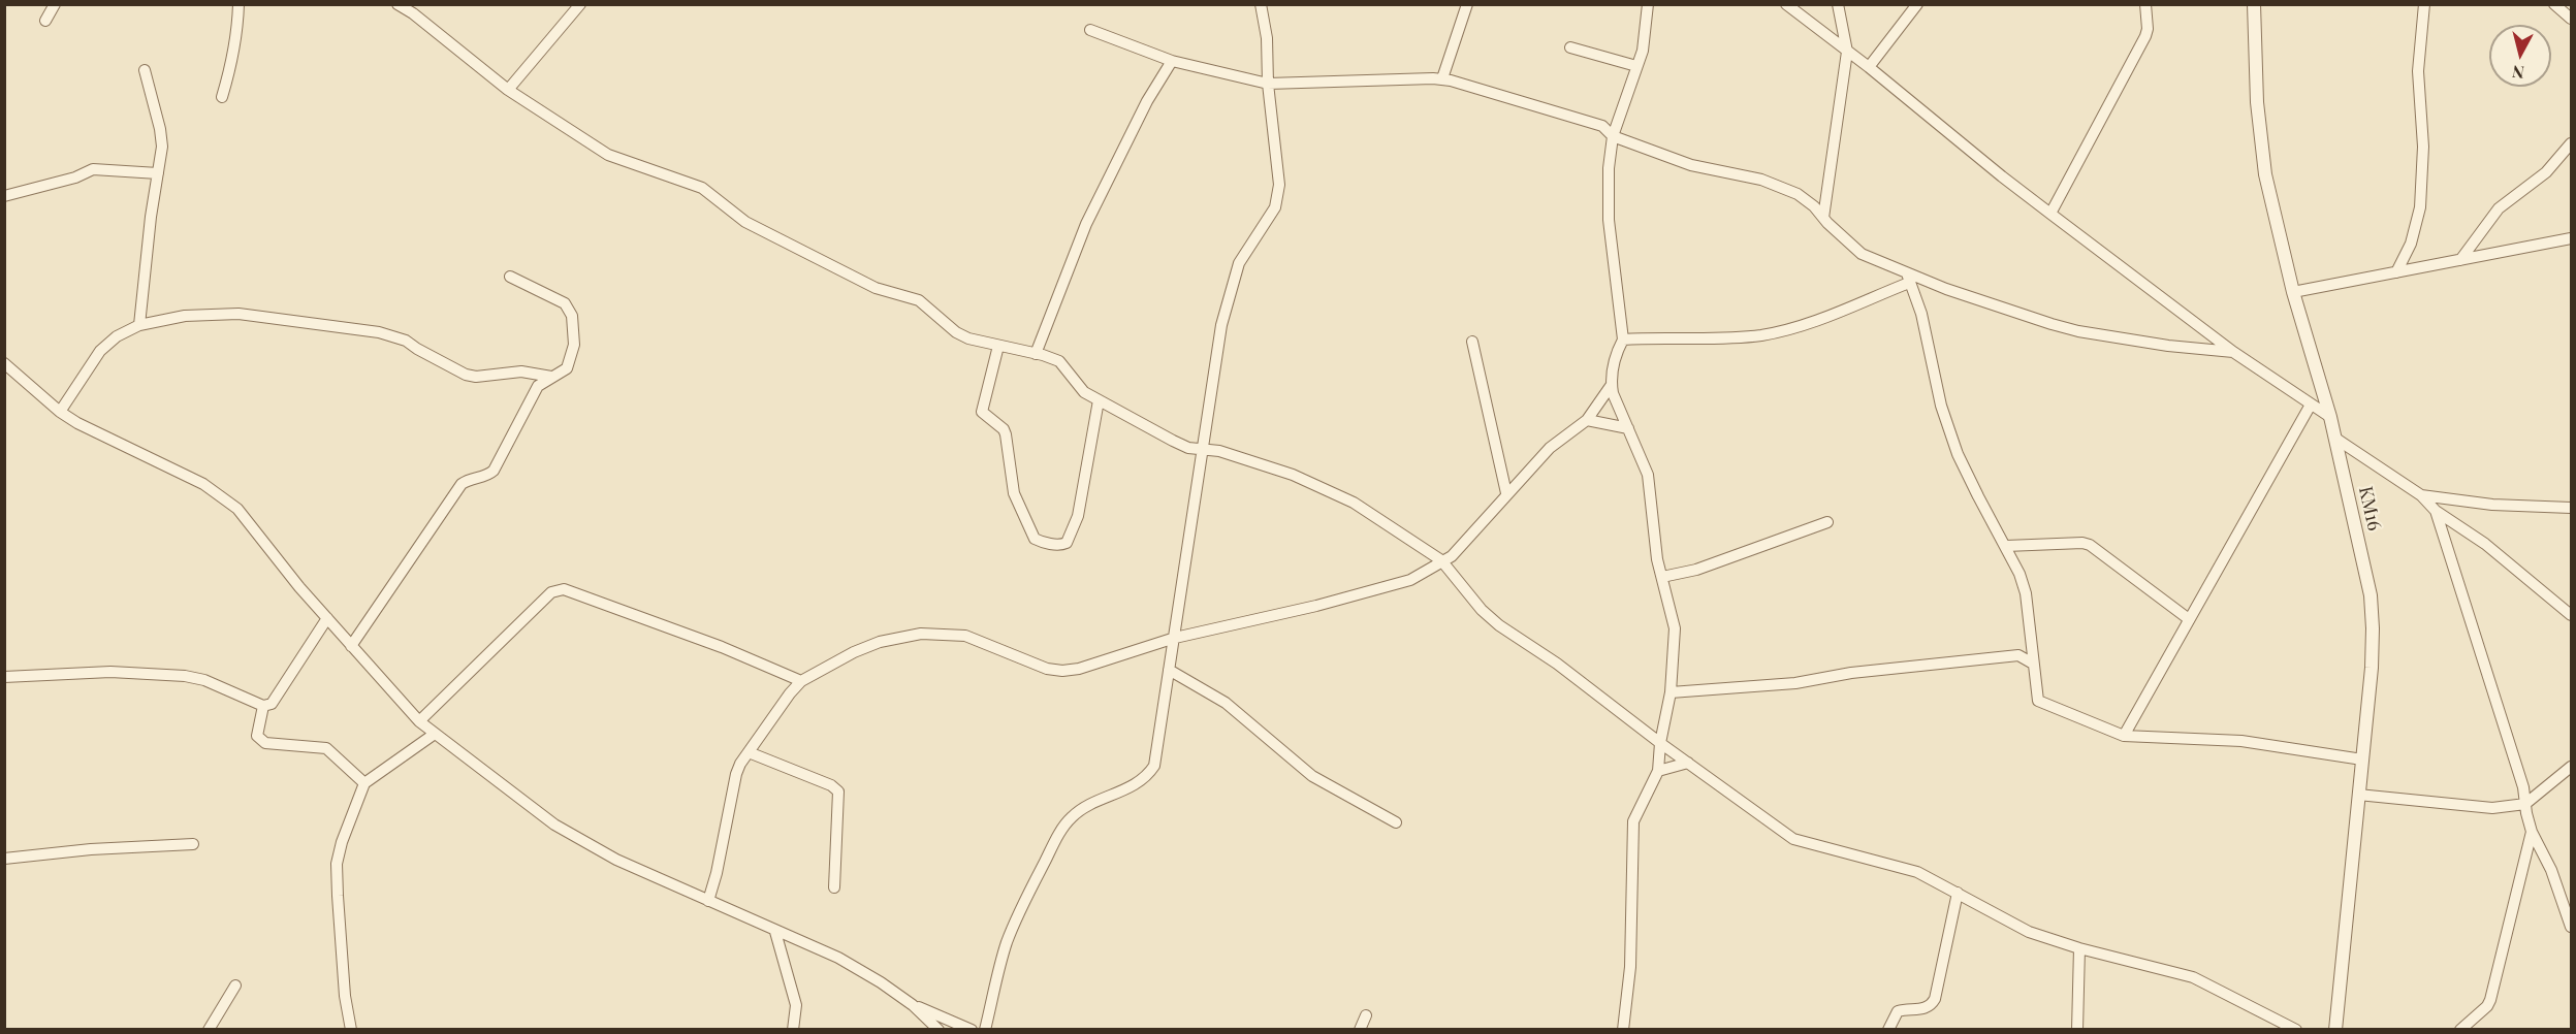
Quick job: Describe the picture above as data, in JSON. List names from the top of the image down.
{
  "streets": {
    "street": ["KM16"]
  },
  "north": "bottom"
}
